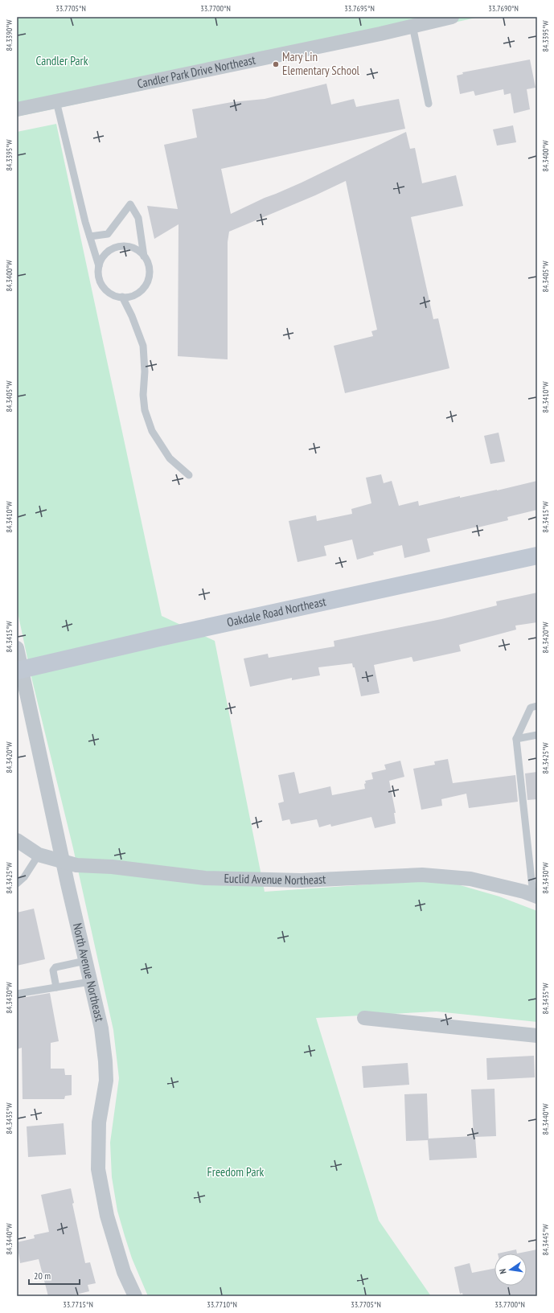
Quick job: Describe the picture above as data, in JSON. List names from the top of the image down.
{
  "streets": {
    "street": [
      "Candler Park Drive Northeast",
      "Oakdale Road Northeast",
      "Euclid Avenue Northeast",
      "North Avenue Northeast"
    ]
  },
  "crossings": [
    ["Oakdale Road Northeast", "North Avenue Northeast"],
    ["Euclid Avenue Northeast", "North Avenue Northeast"]
  ],
  "parks": ["Candler Park", "Freedom Park"],
  "places": ["Mary Lin Elementary School"],
  "scale_bar": "20 m",
  "north": "left",
  "coordinates": [
    "33.7705°N",
    "33.7700°N",
    "33.7695°N",
    "33.7690°N",
    "84.3390°W",
    "84.3395°W",
    "84.3400°W",
    "84.3405°W",
    "84.3410°W",
    "84.3415°W",
    "84.3420°W",
    "84.3425°W",
    "84.3430°W",
    "84.3435°W",
    "84.3440°W",
    "84.3445°W",
    "33.7715°N",
    "33.7710°N"
  ]
}
